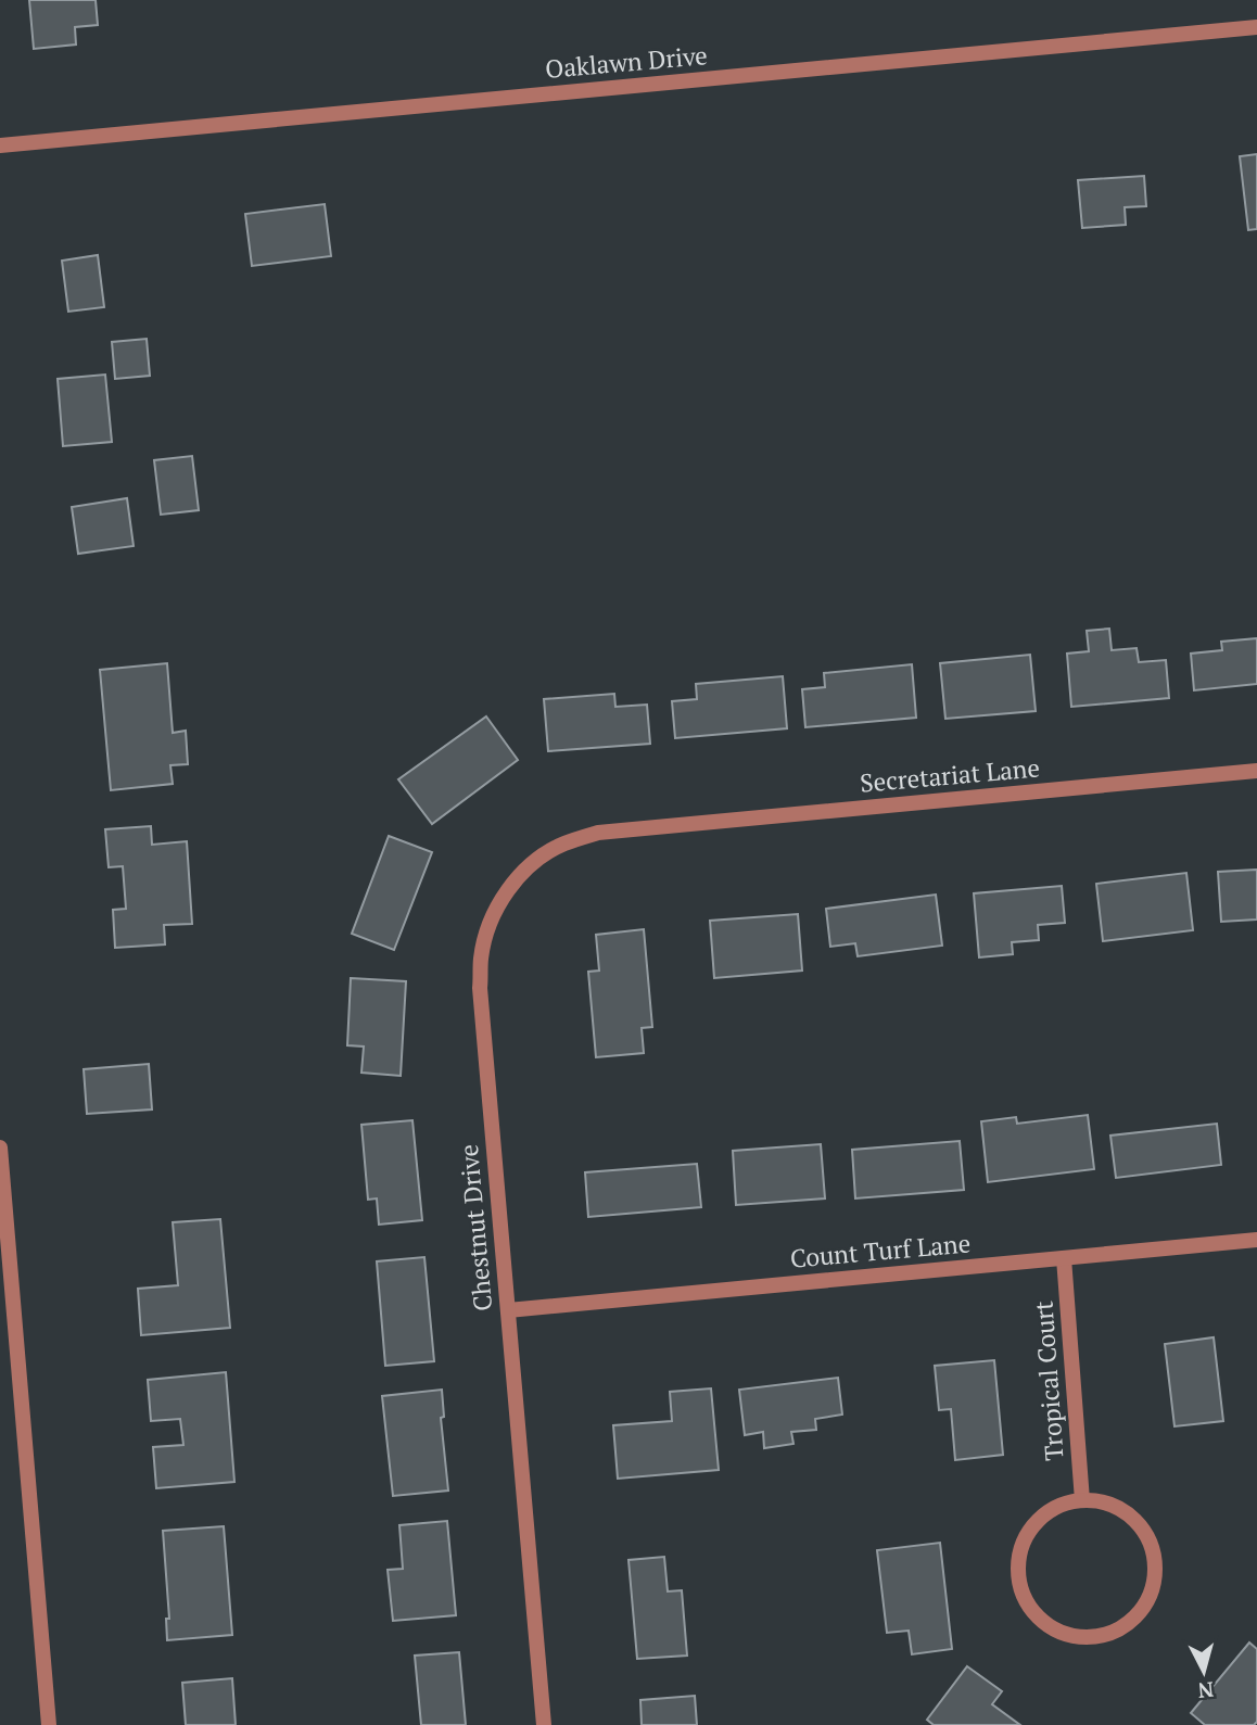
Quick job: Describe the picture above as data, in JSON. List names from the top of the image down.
{
  "streets": {
    "street": [
      "Oaklawn Drive",
      "Secretariat Lane",
      "Chestnut Drive",
      "Count Turf Lane",
      "Tropical Court"
    ]
  },
  "crossings": [
    ["Secretariat Lane", "Chestnut Drive"],
    ["Chestnut Drive", "Count Turf Lane"],
    ["Count Turf Lane", "Tropical Court"]
  ],
  "north": "bottom"
}
